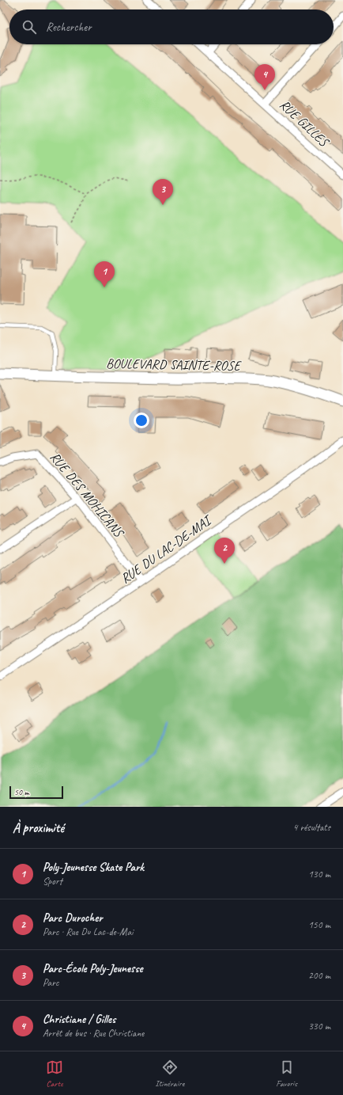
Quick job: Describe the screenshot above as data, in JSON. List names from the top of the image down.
{
  "streets": {
    "street": [
      "RUE GILLES",
      "BOULEVARD SAINTE-ROSE",
      "RUE DES MOHICANS",
      "RUE DU LAC-DE-MAI"
    ]
  },
  "crossings": [
    ["RUE DES MOHICANS", "RUE DU LAC-DE-MAI"]
  ],
  "scale_bar": "50 m",
  "page": {
    "search": "Rechercher",
    "pins": [
      "4",
      "3",
      "1",
      "2"
    ],
    "scale": "50 m",
    "heading": ["À proximité", "4 résultats"],
    "list": [
      {
        "mark": "1",
        "name": "Poly-Jeunesse Skate Park",
        "note": "Sport",
        "value": "130 m"
      },
      {
        "mark": "2",
        "name": "Parc Durocher",
        "note": "Parc · Rue Du Lac-de-Mai",
        "value": "150 m"
      },
      {
        "mark": "3",
        "name": "Parc-École Poly-Jeunesse",
        "note": "Parc",
        "value": "200 m"
      },
      {
        "mark": "4",
        "name": "Christiane / Gilles",
        "note": "Arrêt de bus · Rue Christiane",
        "value": "330 m"
      }
    ],
    "nav": ["Carte", "Itinéraire", "Favoris"]
  }
}
